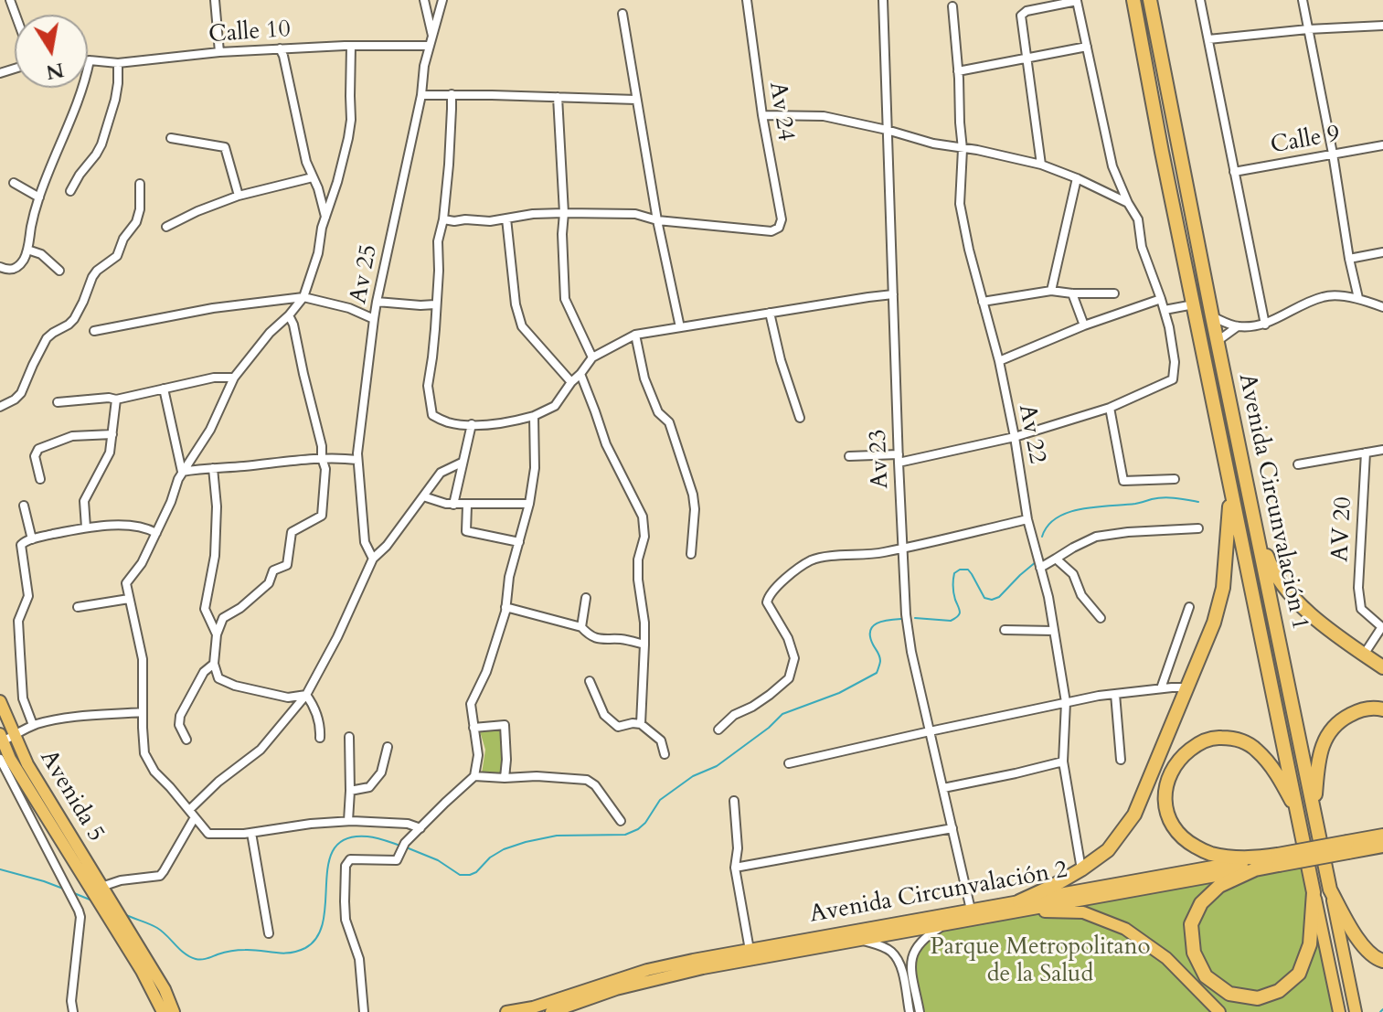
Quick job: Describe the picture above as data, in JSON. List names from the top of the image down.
{
  "streets": {
    "highway": ["Avenida Circunvalación 1", "Avenida Circunvalación 2"],
    "main road": ["Avenida 5"],
    "street": [
      "Calle 10",
      "Av 24",
      "Calle 9",
      "Av 25",
      "Av 22",
      "Av 23",
      "AV 20"
    ]
  },
  "crossings": [
    ["Calle 10", "Av 25"],
    ["Av 23", "Avenida Circunvalación 2"]
  ],
  "parks": ["Parque Metropolitano de la Salud"],
  "north": "bottom"
}
